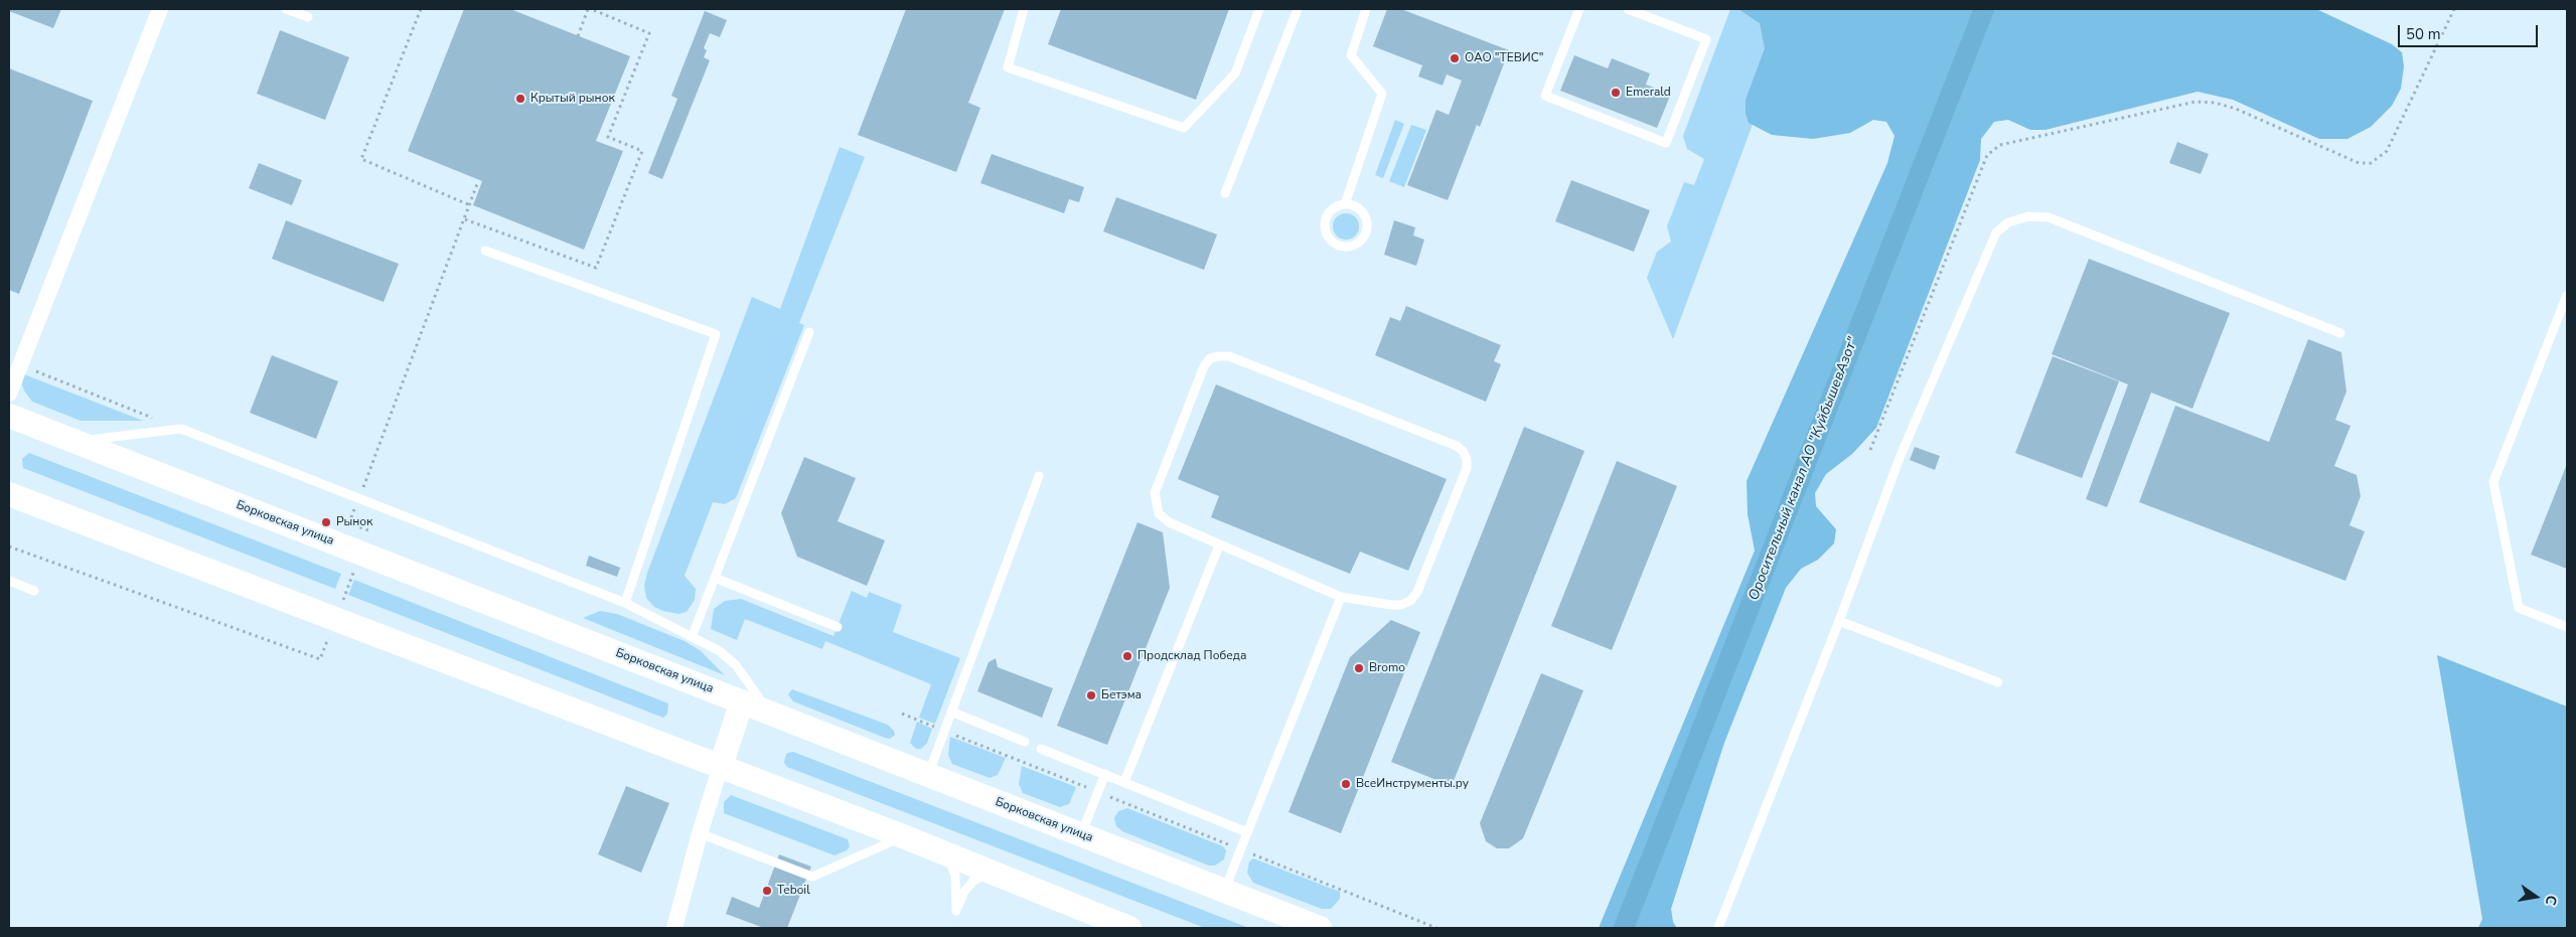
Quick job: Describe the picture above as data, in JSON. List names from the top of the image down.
{
  "streets": {
    "main road": ["Борковская улица"]
  },
  "water": ["Оросительный канал АО \"КуйбышевАзот\""],
  "places": [
    "ОАО \"ТЕВИС\"",
    "Emerald",
    "Крытый рынок",
    "Рынок",
    "Продсклад Победа",
    "Bromo",
    "Бетэма",
    "ВсеИнструменты.ру",
    "Teboil"
  ],
  "scale_bar": "50 m",
  "north": "right"
}
